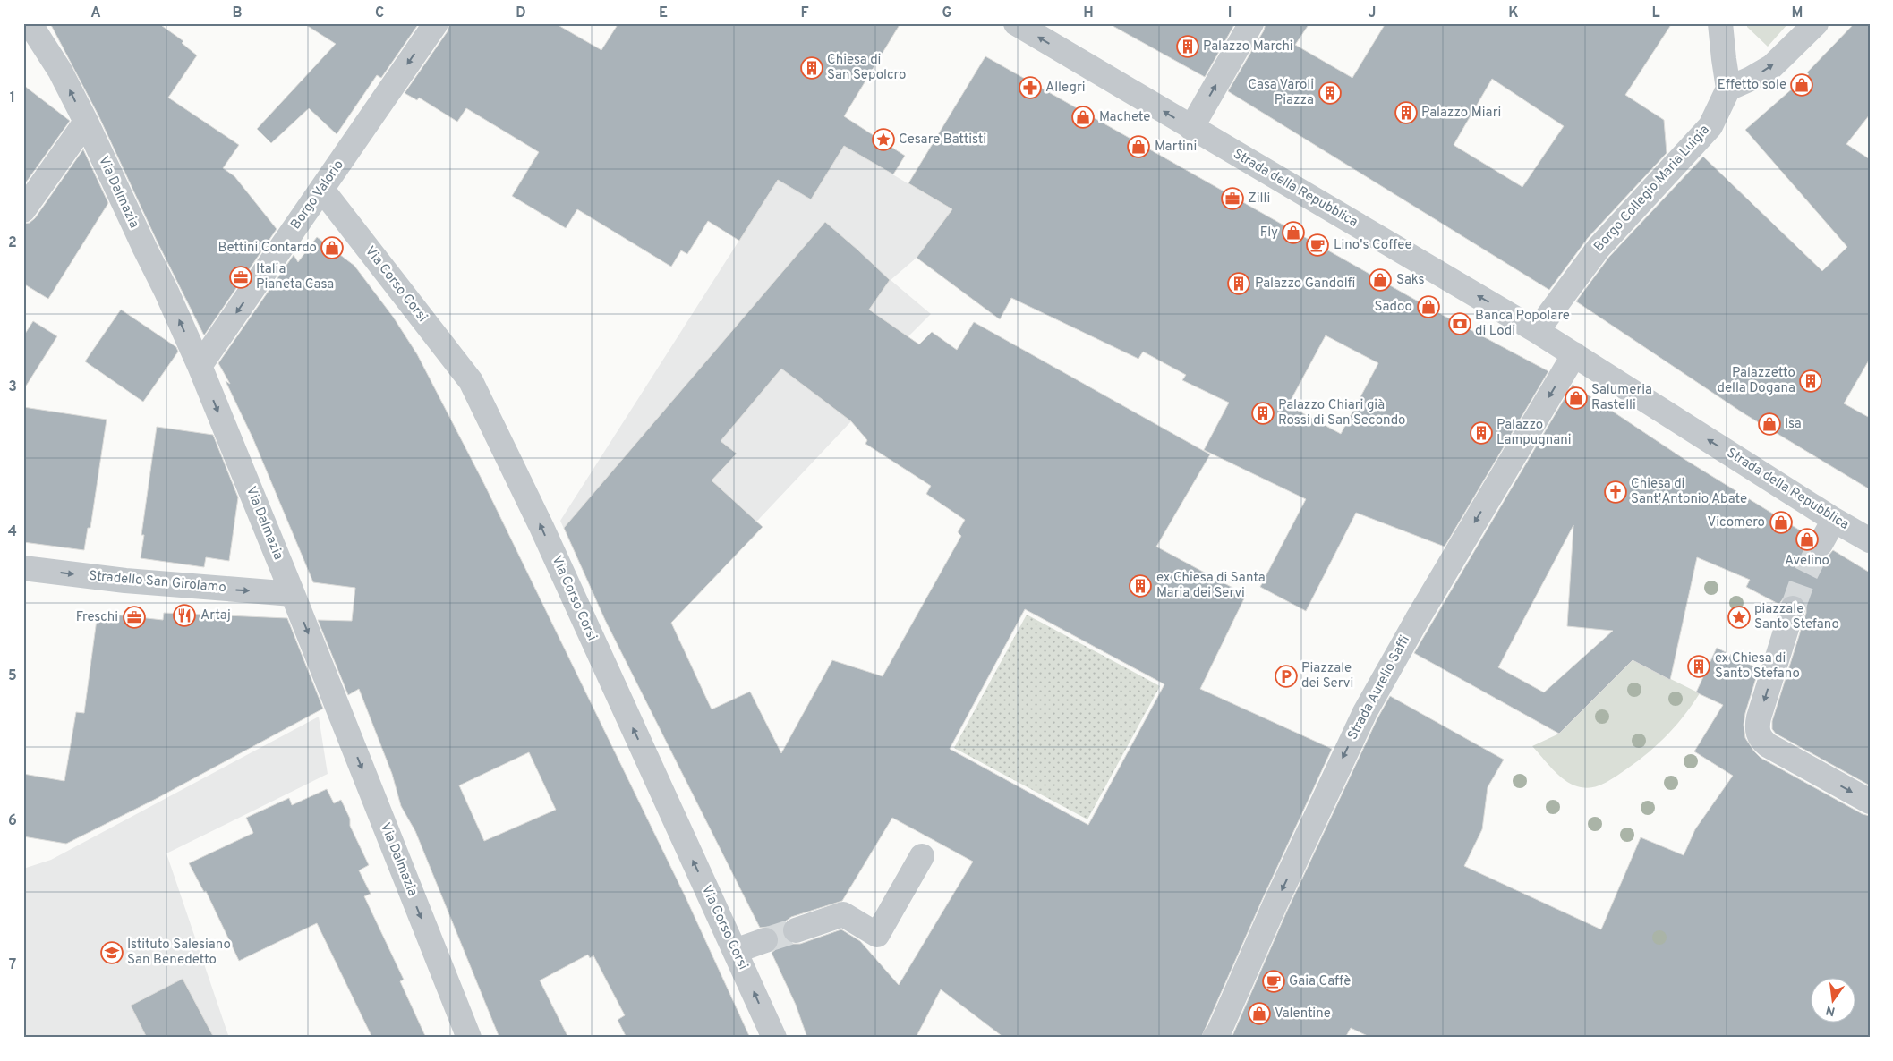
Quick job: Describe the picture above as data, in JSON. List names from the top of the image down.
{
  "streets": {
    "street": [
      "Strada della Repubblica",
      "Borgo Collegio Maria Luigia",
      "Via Dalmazia",
      "Borgo Valorio",
      "Via Corso Corsi",
      "Stradello San Girolamo",
      "Strada Aurelio Saffi"
    ]
  },
  "crossings": [
    ["Strada della Repubblica", "Borgo Collegio Maria Luigia"],
    ["Strada della Repubblica", "Strada Aurelio Saffi"],
    ["Via Dalmazia", "Borgo Valorio"],
    ["Via Dalmazia", "Stradello San Girolamo"],
    ["Borgo Valorio", "Via Corso Corsi"]
  ],
  "one_way": [
    "Strada della Repubblica",
    "Borgo Valorio",
    "Via Corso Corsi",
    "Stradello San Girolamo",
    "Strada Aurelio Saffi"
  ],
  "places": {
    "building": [
      "Palazzo Marchi",
      "Chiesa di San Sepolcro",
      "Casa Varoli Piazza",
      "Palazzo Miari",
      "Palazzo Gandolfi",
      "Palazzetto della Dogana",
      "Palazzo Chiari già Rossi di San Secondo",
      "Palazzo Lampugnani",
      "ex Chiesa di Santa Maria dei Servi",
      "ex Chiesa di Santo Stefano"
    ],
    "shop": [
      "Effetto sole",
      "Machete",
      "Martini",
      "Fly",
      "Bettini Contardo",
      "Saks",
      "Sadoo",
      "Salumeria Rastelli",
      "Isa",
      "Vicomero",
      "Avelino",
      "Valentine"
    ],
    "pharmacy": ["Allegri"],
    "place": ["Cesare Battisti", "piazzale Santo Stefano"],
    "office": ["Zilli", "Italia Pianeta Casa", "Freschi"],
    "cafe": ["Lino's Coffee", "Gaia Caffè"],
    "bank": ["Banca Popolare di Lodi"],
    "church": ["Chiesa di Sant'Antonio Abate"],
    "restaurant": ["Artaj"],
    "parking": ["Piazzale dei Servi"],
    "school or university": ["Istituto Salesiano San Benedetto"]
  },
  "north": "bottom",
  "grid": {
    "columns": [
      "A",
      "B",
      "C",
      "D",
      "E",
      "F",
      "G",
      "H",
      "I",
      "J",
      "K",
      "L",
      "M"
    ],
    "rows": [
      "1",
      "2",
      "3",
      "4",
      "5",
      "6",
      "7"
    ]
  }
}
